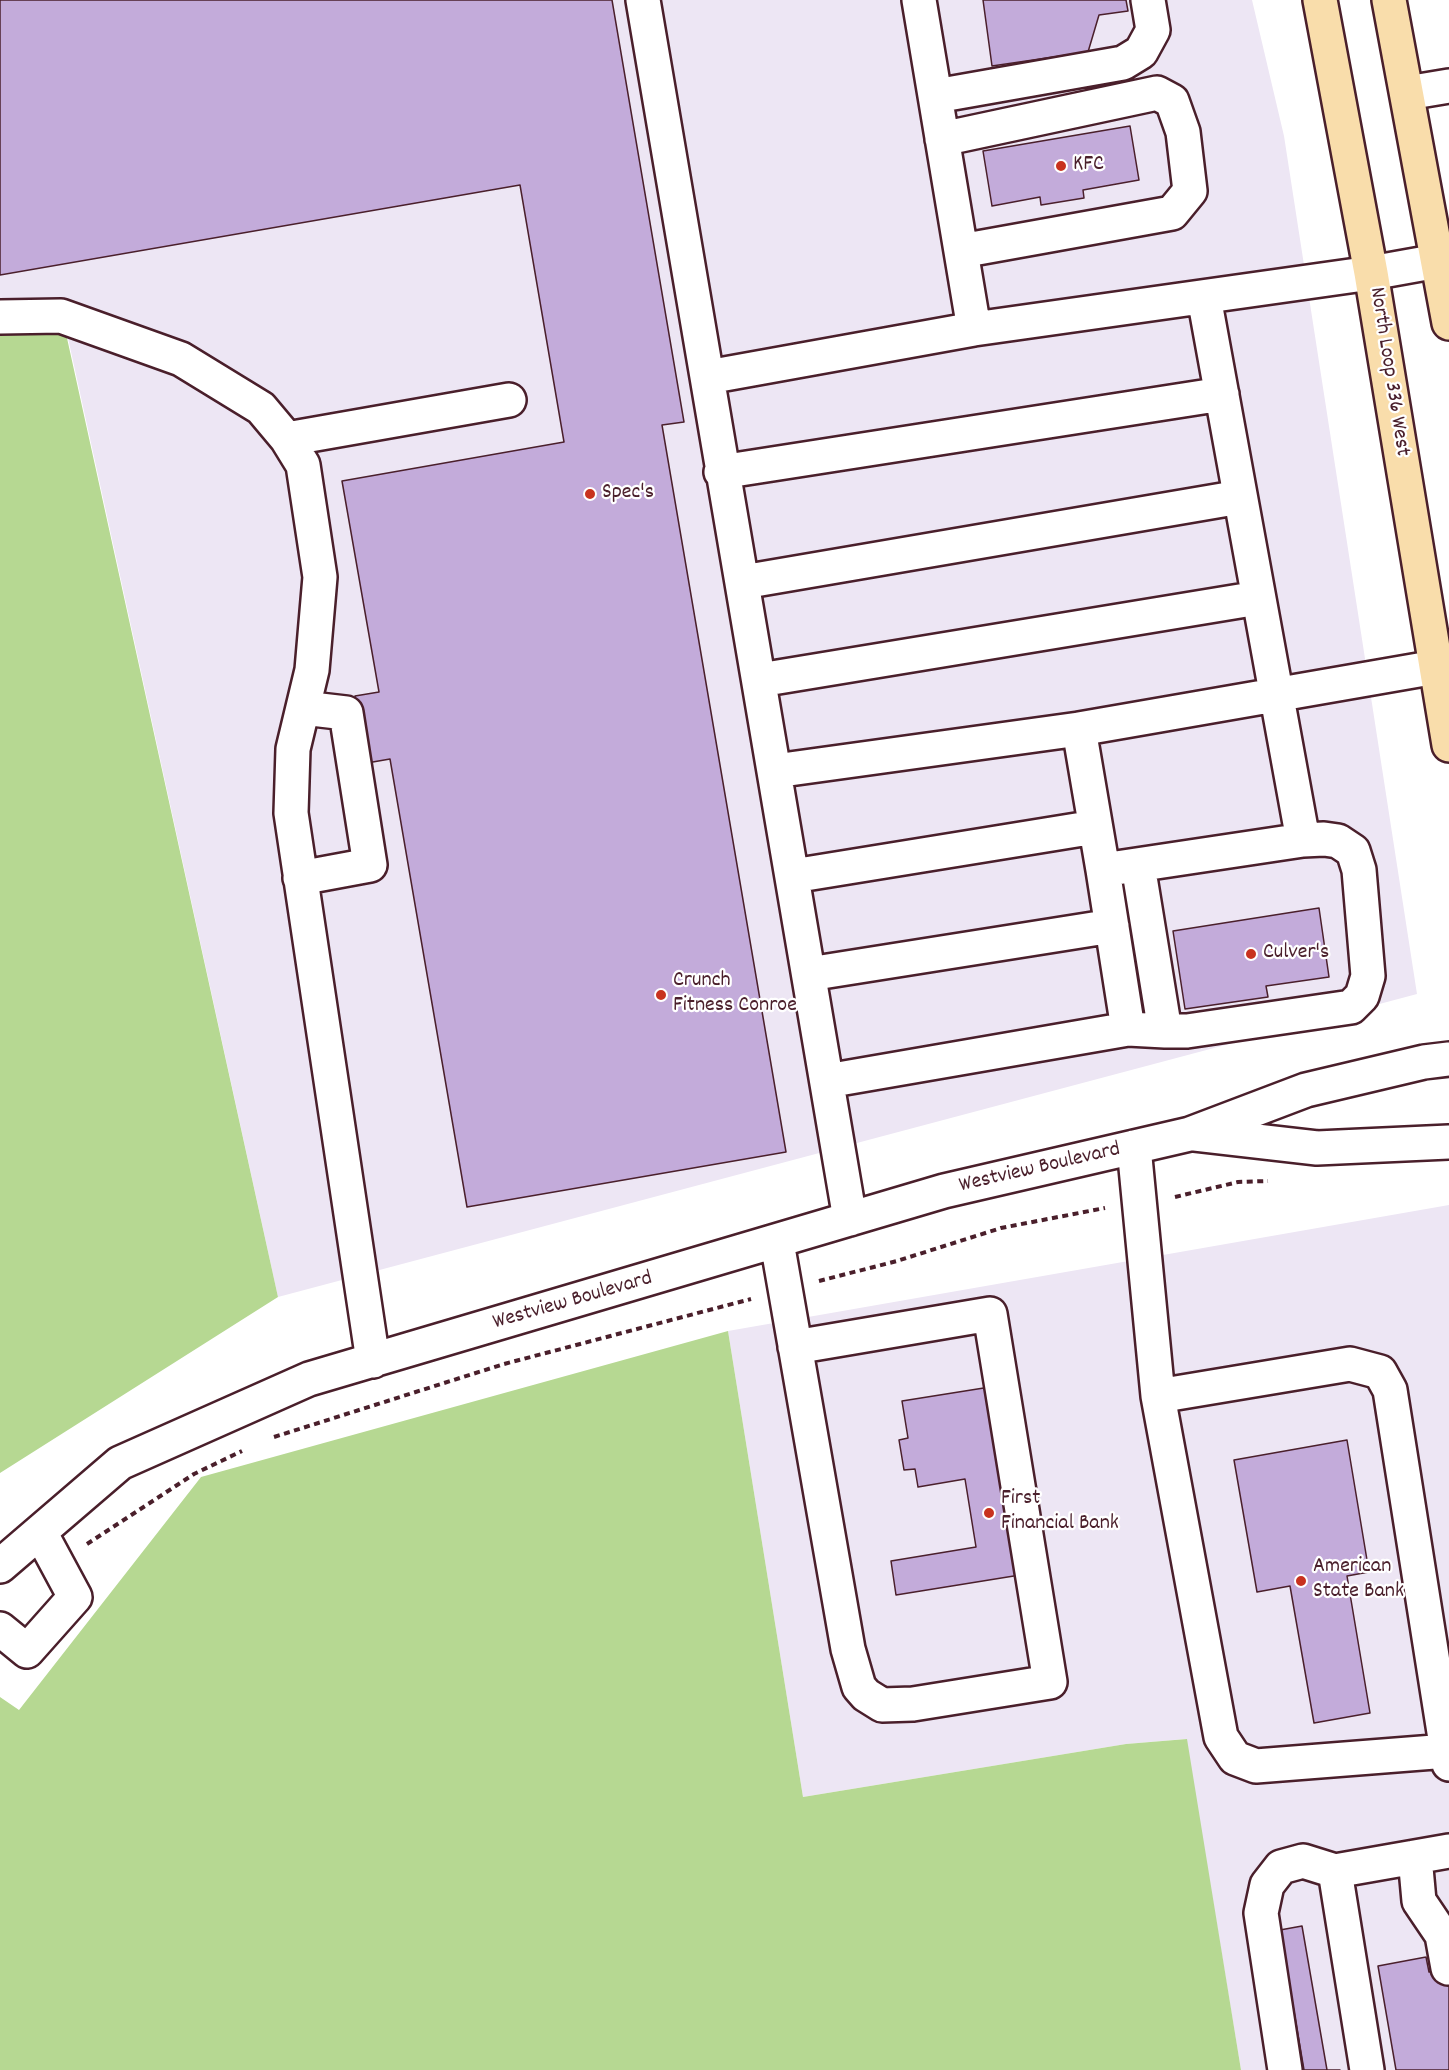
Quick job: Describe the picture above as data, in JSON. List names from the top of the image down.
{
  "streets": {
    "main road": ["North Loop 336 West"],
    "street": ["Westview Boulevard"]
  },
  "places": [
    "KFC",
    "Spec's",
    "Culver's",
    "Crunch Fitness Conroe",
    "First Financial Bank",
    "American State Bank"
  ]
}
